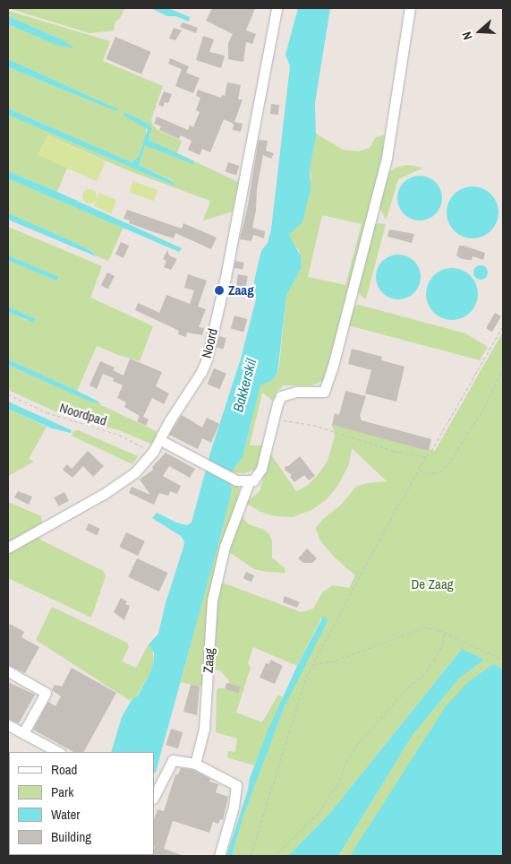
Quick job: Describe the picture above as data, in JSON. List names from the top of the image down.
{
  "streets": {
    "street": ["Noord", "Zaag"],
    "path": ["Noordpad"]
  },
  "crossings": [
    ["Noord", "Noordpad"]
  ],
  "water": ["Bakkerskil"],
  "parks": ["De Zaag"],
  "places": ["Zaag"],
  "legend": [
    "Road",
    "Park",
    "Water",
    "Building"
  ],
  "north": "left"
}
